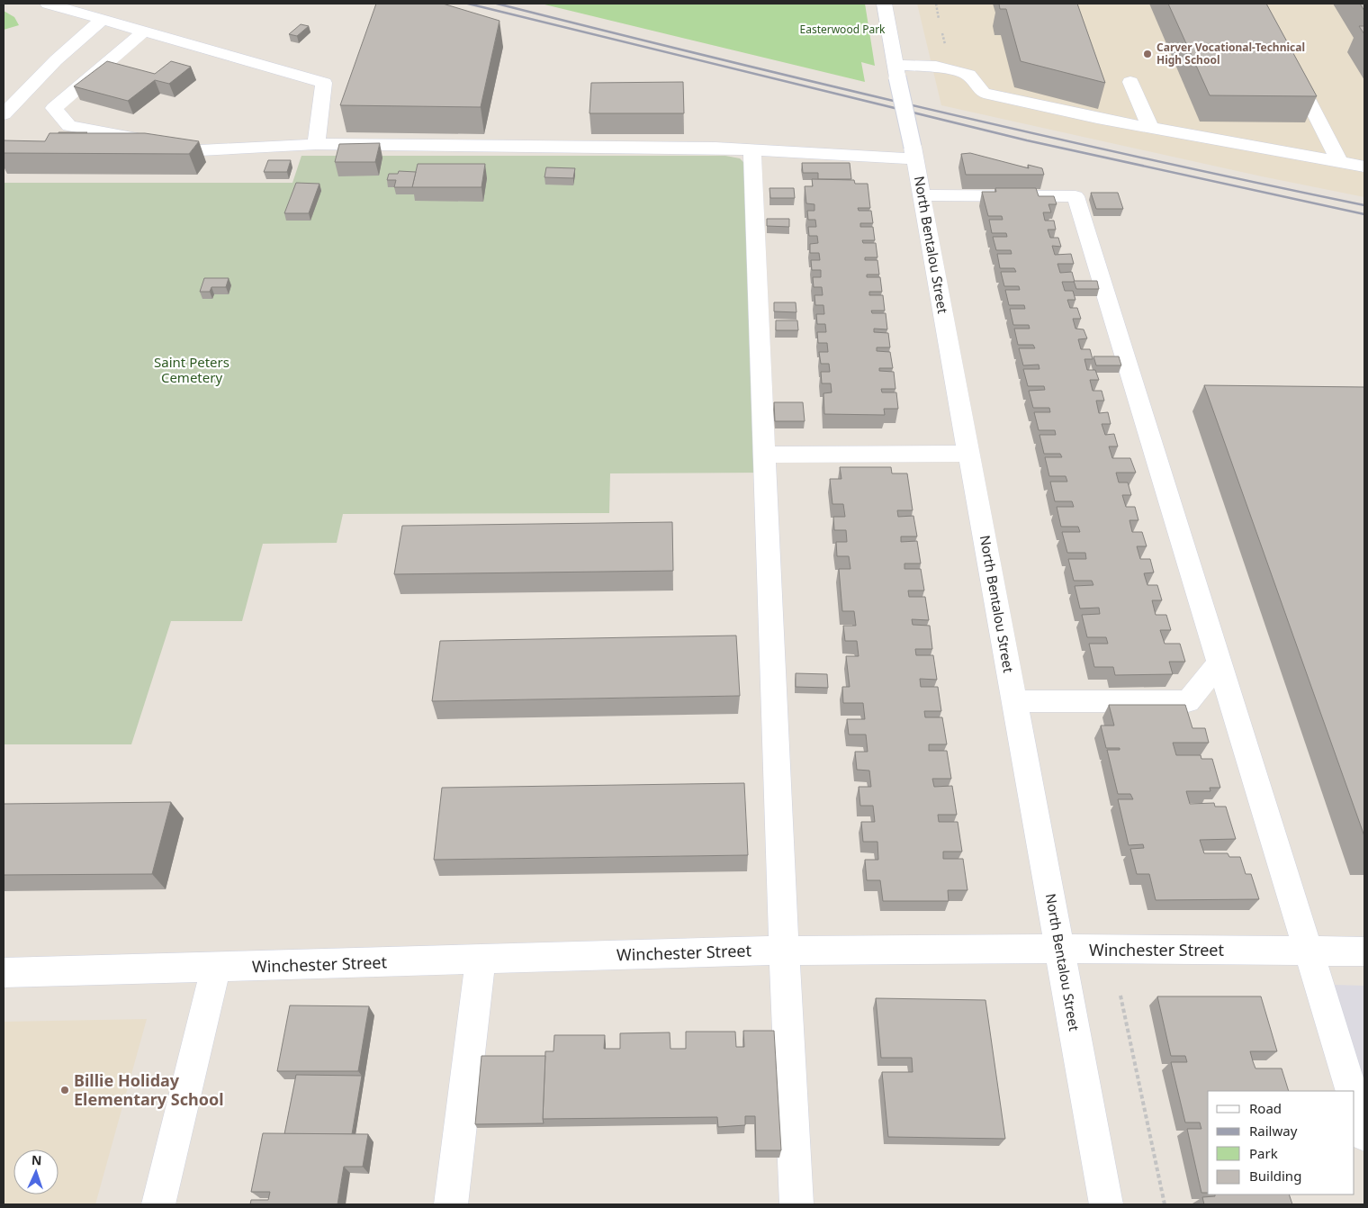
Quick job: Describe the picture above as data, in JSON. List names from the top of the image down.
{
  "streets": {
    "street": ["North Bentalou Street", "Winchester Street"]
  },
  "crossings": [
    ["North Bentalou Street", "Winchester Street"]
  ],
  "parks": ["Easterwood Park", "Saint Peters Cemetery"],
  "places": ["Carver Vocational-Technical High School", "Billie Holiday Elementary School"],
  "legend": [
    "Road",
    "Railway",
    "Park",
    "Building"
  ],
  "north": "top"
}
